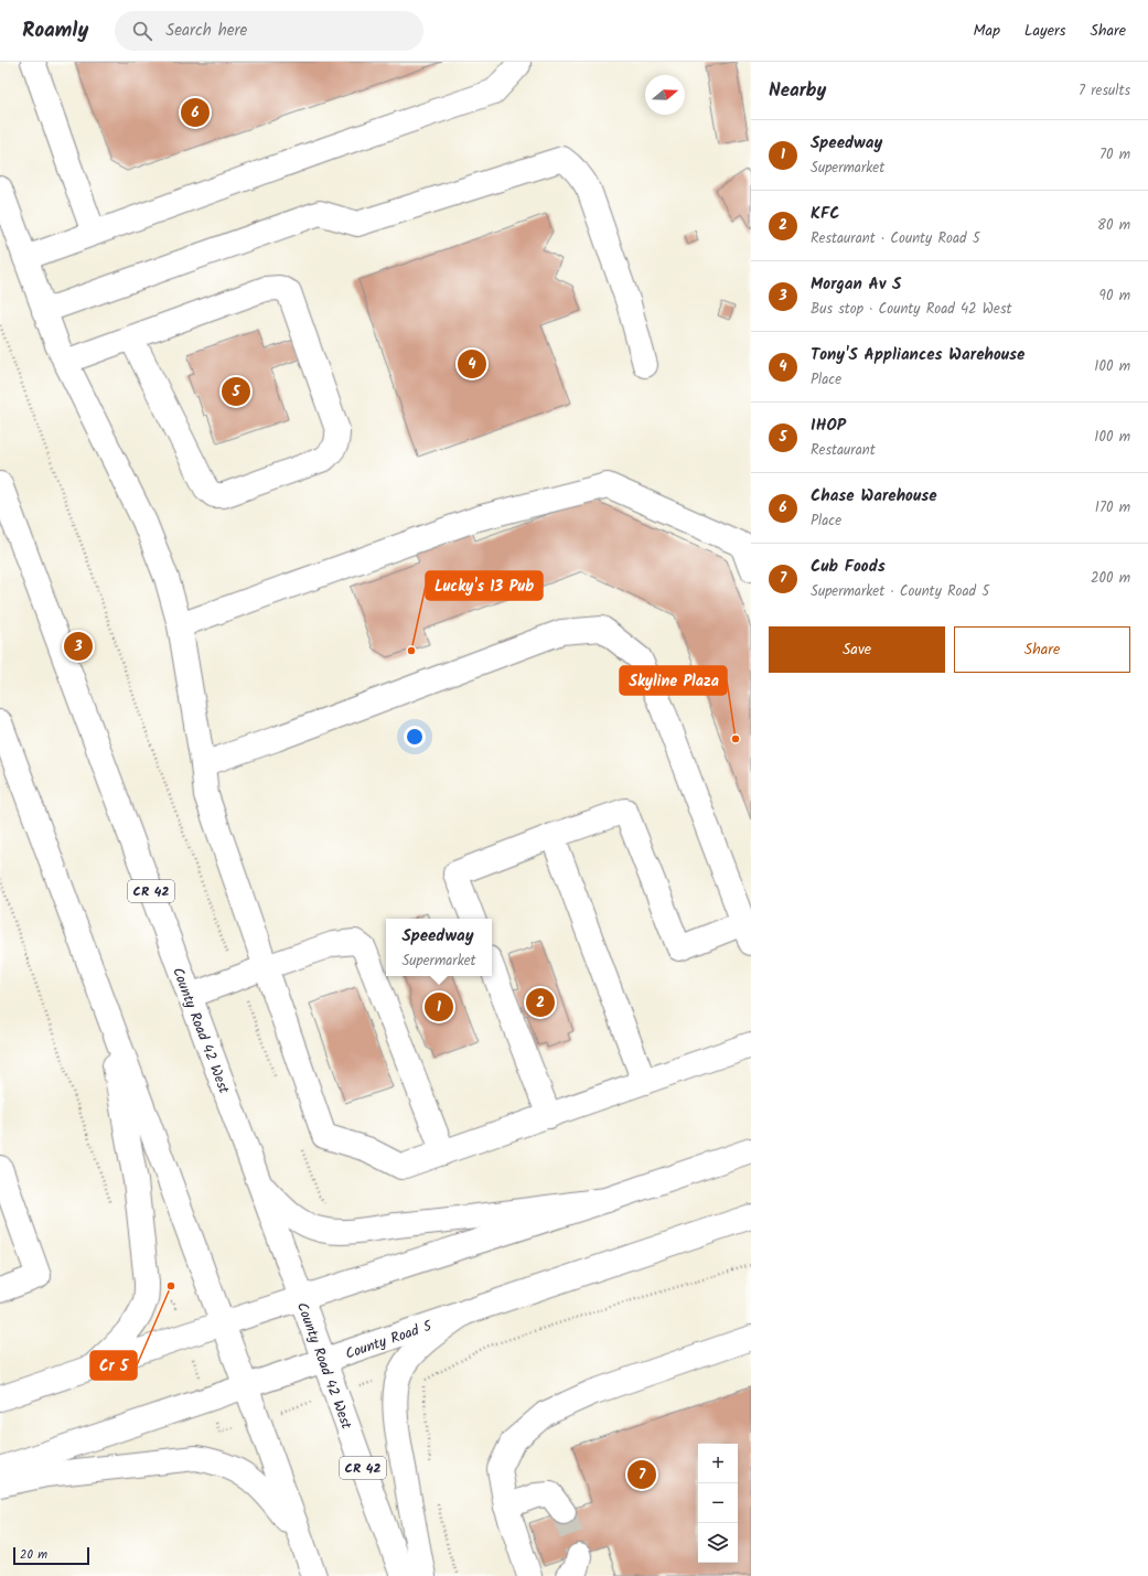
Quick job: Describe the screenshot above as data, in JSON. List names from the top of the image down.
{
  "streets": {
    "main road": ["CR 42", "County Road 42 West", "County Road 5"]
  },
  "crossings": [
    ["County Road 42 West", "County Road 5"]
  ],
  "places": ["Lucky's 13 Pub", "Skyline Plaza", "Cr 5"],
  "scale_bar": "20 m",
  "north": "right",
  "page": {
    "header": "Roamly",
    "search": "Search here",
    "nav": ["Map", "Layers", "Share"],
    "heading": ["Nearby", "7 results"],
    "pins": [
      "6",
      "4",
      "5",
      "3",
      "2",
      "1",
      "7"
    ],
    "list": [
      {
        "mark": "1",
        "name": "Speedway",
        "note": "Supermarket",
        "value": "70 m"
      },
      {
        "mark": "2",
        "name": "KFC",
        "note": "Restaurant · County Road 5",
        "value": "80 m"
      },
      {
        "mark": "3",
        "name": "Morgan Av S",
        "note": "Bus stop · County Road 42 West",
        "value": "90 m"
      },
      {
        "mark": "4",
        "name": "Tony'S Appliances Warehouse",
        "note": "Place",
        "value": "100 m"
      },
      {
        "mark": "5",
        "name": "IHOP",
        "note": "Restaurant",
        "value": "100 m"
      },
      {
        "mark": "6",
        "name": "Chase Warehouse",
        "note": "Place",
        "value": "170 m"
      },
      {
        "mark": "7",
        "name": "Cub Foods",
        "note": "Supermarket · County Road 5",
        "value": "200 m"
      }
    ],
    "buttons": ["Save", "Share"],
    "popup": ["Speedway", "Supermarket"],
    "map_buttons": ["+", "−"],
    "scale": "20 m"
  }
}
